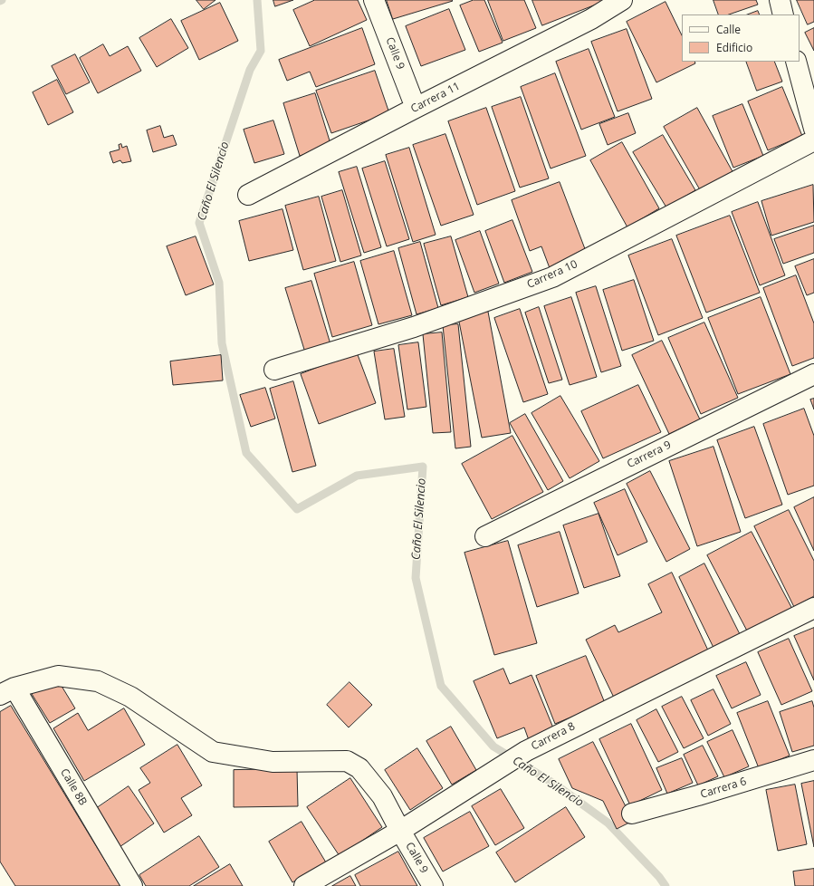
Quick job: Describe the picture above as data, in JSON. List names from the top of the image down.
{
  "streets": {
    "street": [
      "Calle 9",
      "Carrera 11",
      "Carrera 10",
      "Carrera 9",
      "Carrera 8",
      "Calle 8B",
      "Carrera 6"
    ]
  },
  "crossings": [
    ["Calle 9", "Carrera 11"],
    ["Calle 9", "Carrera 8"],
    ["Calle 9", "Calle 8B"]
  ],
  "water": ["Caño El Silencio"],
  "legend": ["Calle", "Edificio"]
}
